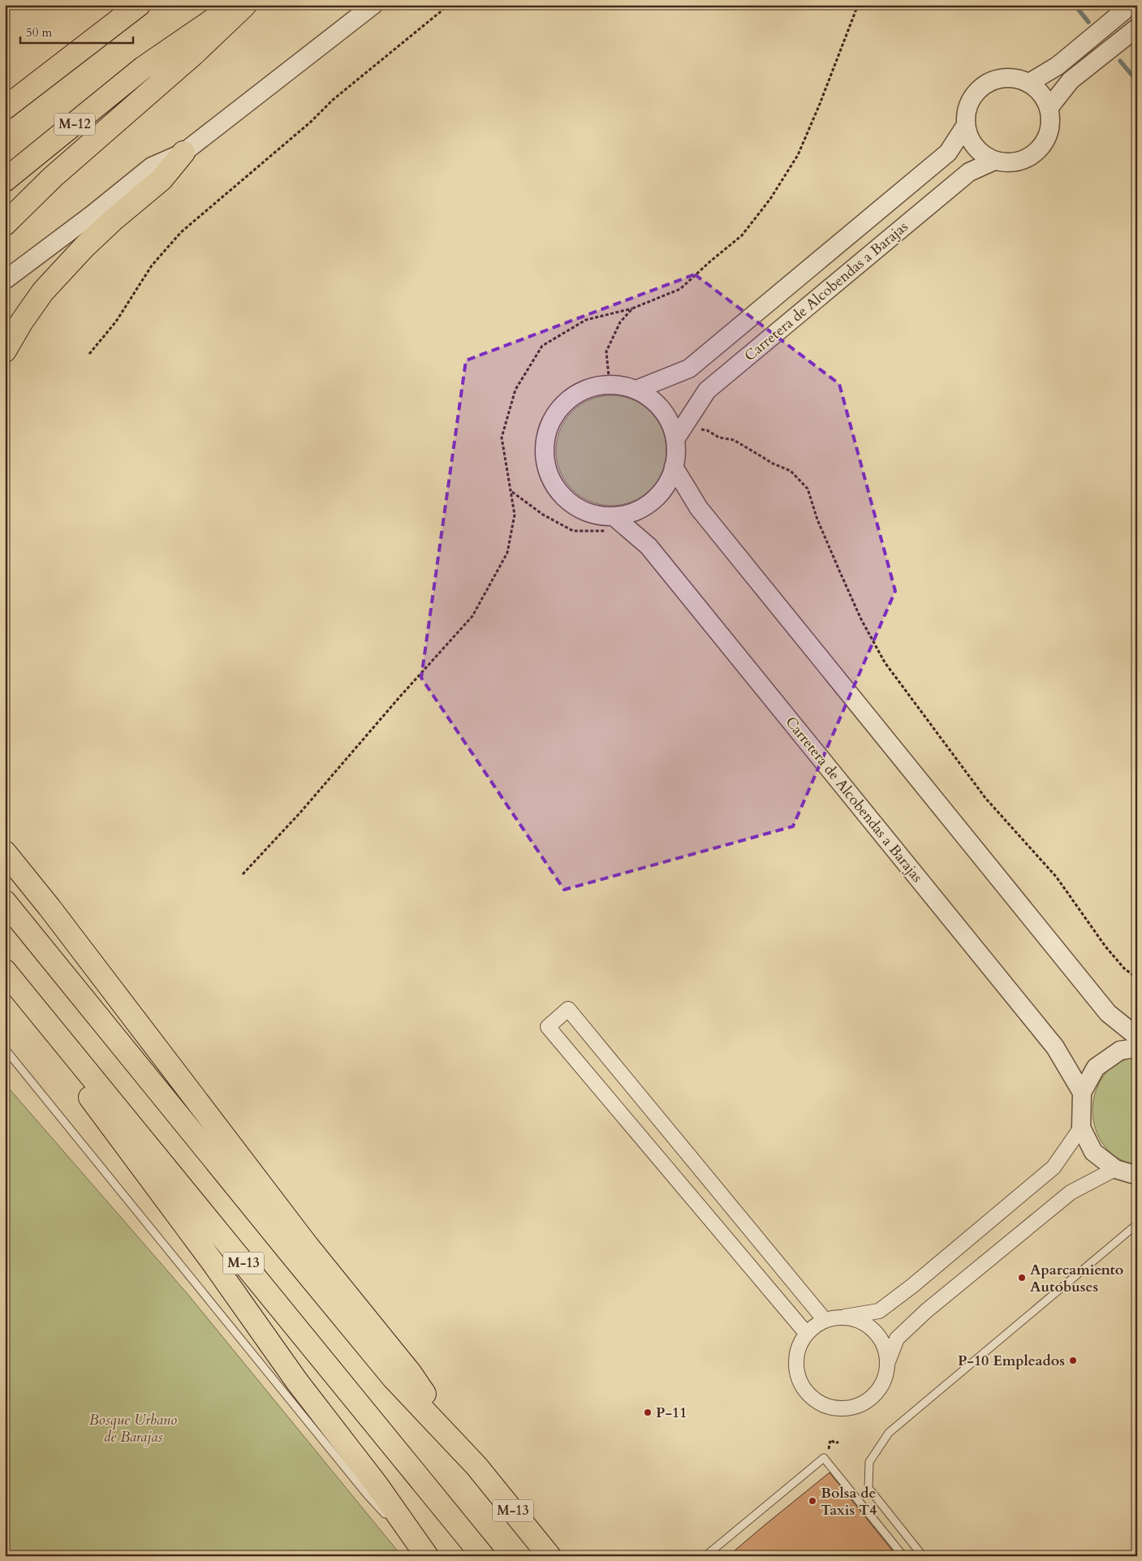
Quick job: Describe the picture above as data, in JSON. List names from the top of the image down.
{
  "streets": {
    "highway": ["M-12", "M-13"],
    "street": ["Carretera de Alcobendas a Barajas"]
  },
  "parks": ["Bosque Urbano de Barajas"],
  "places": [
    "Aparcamiento Autobuses",
    "P-10 Empleados",
    "P-11",
    "Bolsa de Taxis T4"
  ],
  "scale_bar": "50 m"
}
